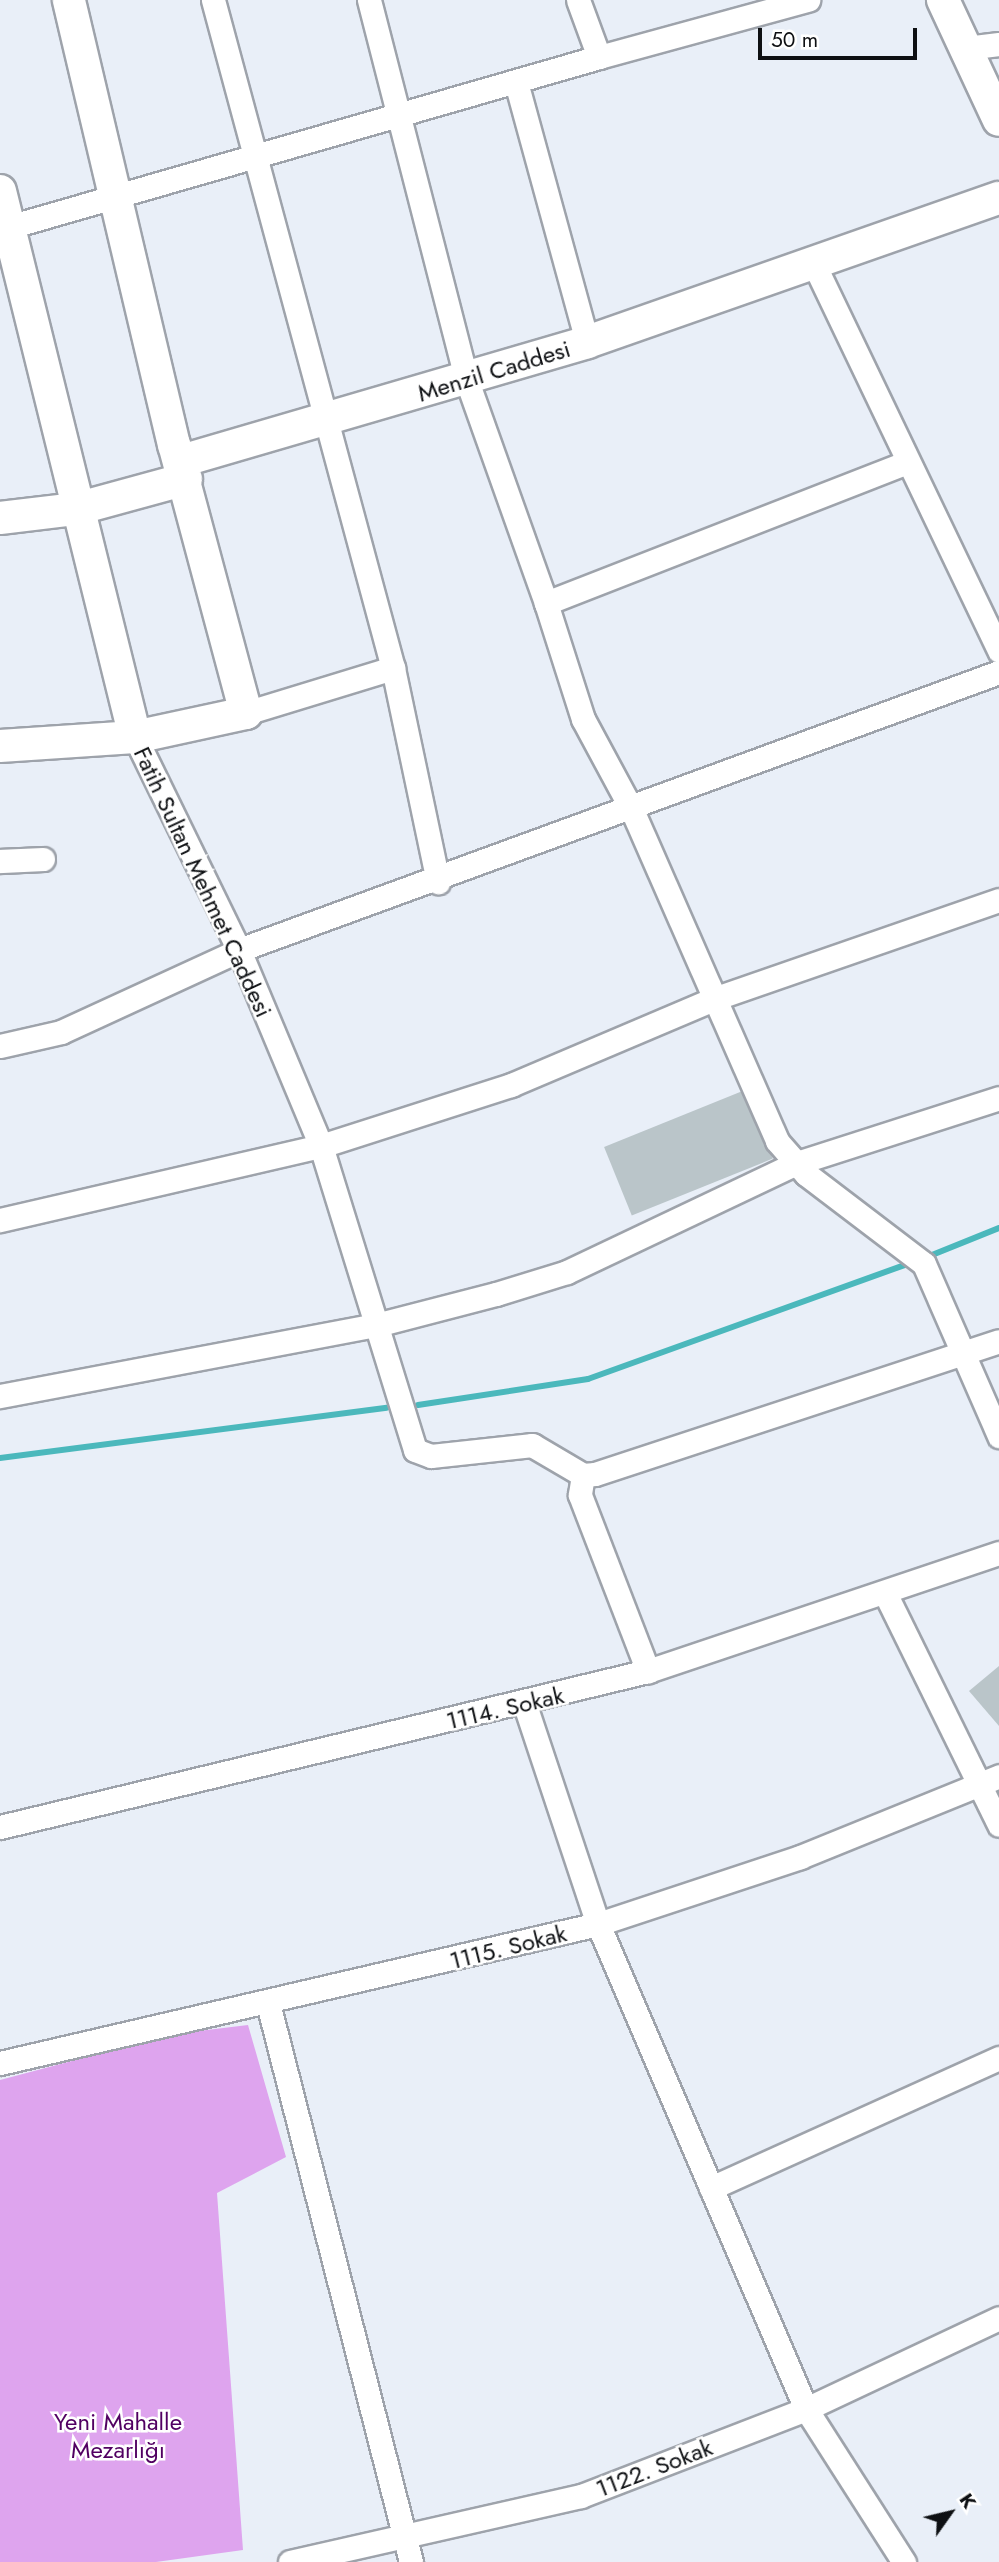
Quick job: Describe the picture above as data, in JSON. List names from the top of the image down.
{
  "streets": {
    "street": [
      "Menzil Caddesi",
      "Fatih Sultan Mehmet Caddesi",
      "1114. Sokak",
      "1115. Sokak",
      "1122. Sokak"
    ]
  },
  "crossings": [
    ["Menzil Caddesi", "Fatih Sultan Mehmet Caddesi"]
  ],
  "parks": ["Yeni Mahalle Mezarlığı"],
  "scale_bar": "50 m",
  "north": "top right"
}
